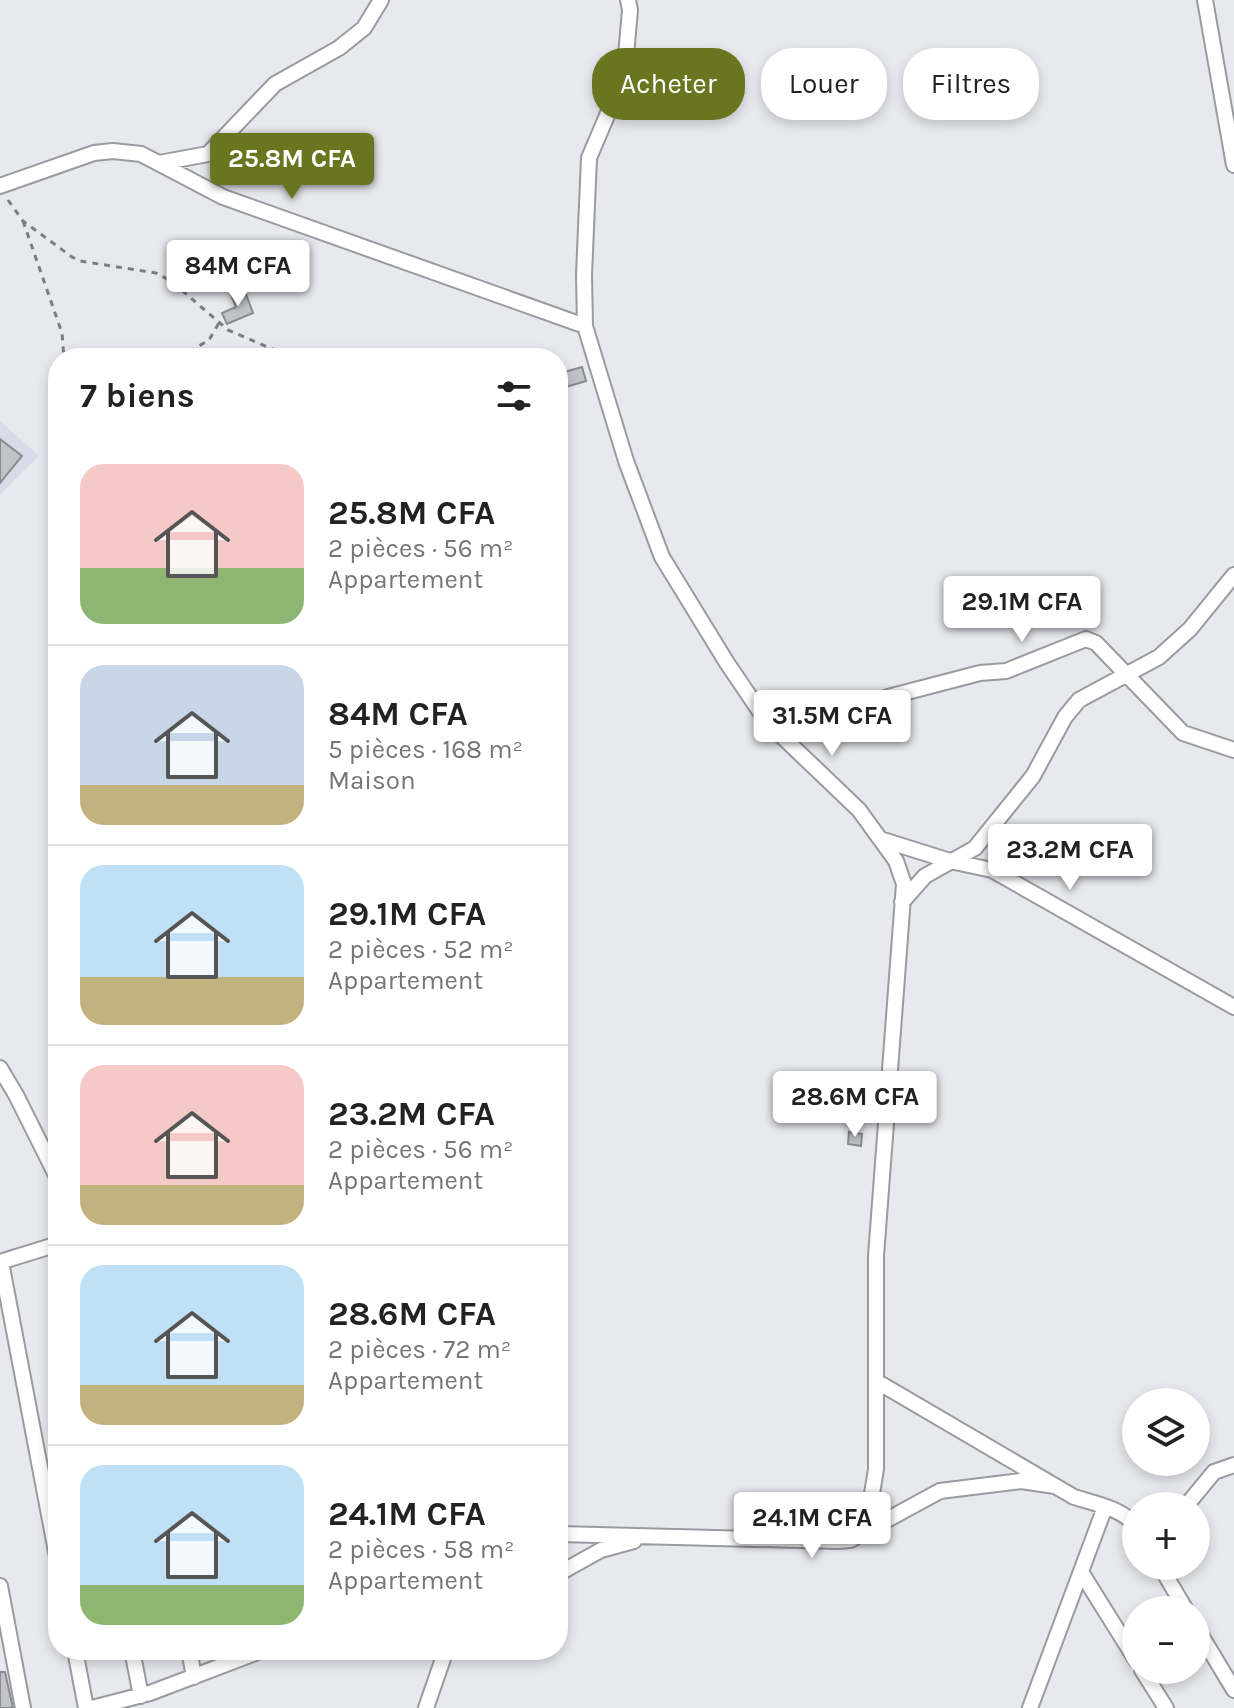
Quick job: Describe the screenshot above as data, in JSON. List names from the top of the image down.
{
  "page": {
    "chip": ["Acheter", "Louer", "Filtres"],
    "price": [
      "25.8M CFA",
      "84M CFA",
      "29.1M CFA",
      "31.5M CFA",
      "23.2M CFA",
      "28.6M CFA",
      "24.1M CFA"
    ],
    "heading": "7 biens",
    "list": [
      {
        "name": "25.8M CFA",
        "note": "2 pièces · 56 m² · Appartement"
      },
      {
        "name": "84M CFA",
        "note": "5 pièces · 168 m² · Maison"
      },
      {
        "name": "29.1M CFA",
        "note": "2 pièces · 52 m² · Appartement"
      },
      {
        "name": "23.2M CFA",
        "note": "2 pièces · 56 m² · Appartement"
      },
      {
        "name": "28.6M CFA",
        "note": "2 pièces · 72 m² · Appartement"
      },
      {
        "name": "24.1M CFA",
        "note": "2 pièces · 58 m² · Appartement"
      }
    ],
    "map_buttons": ["+", "−"]
  }
}
